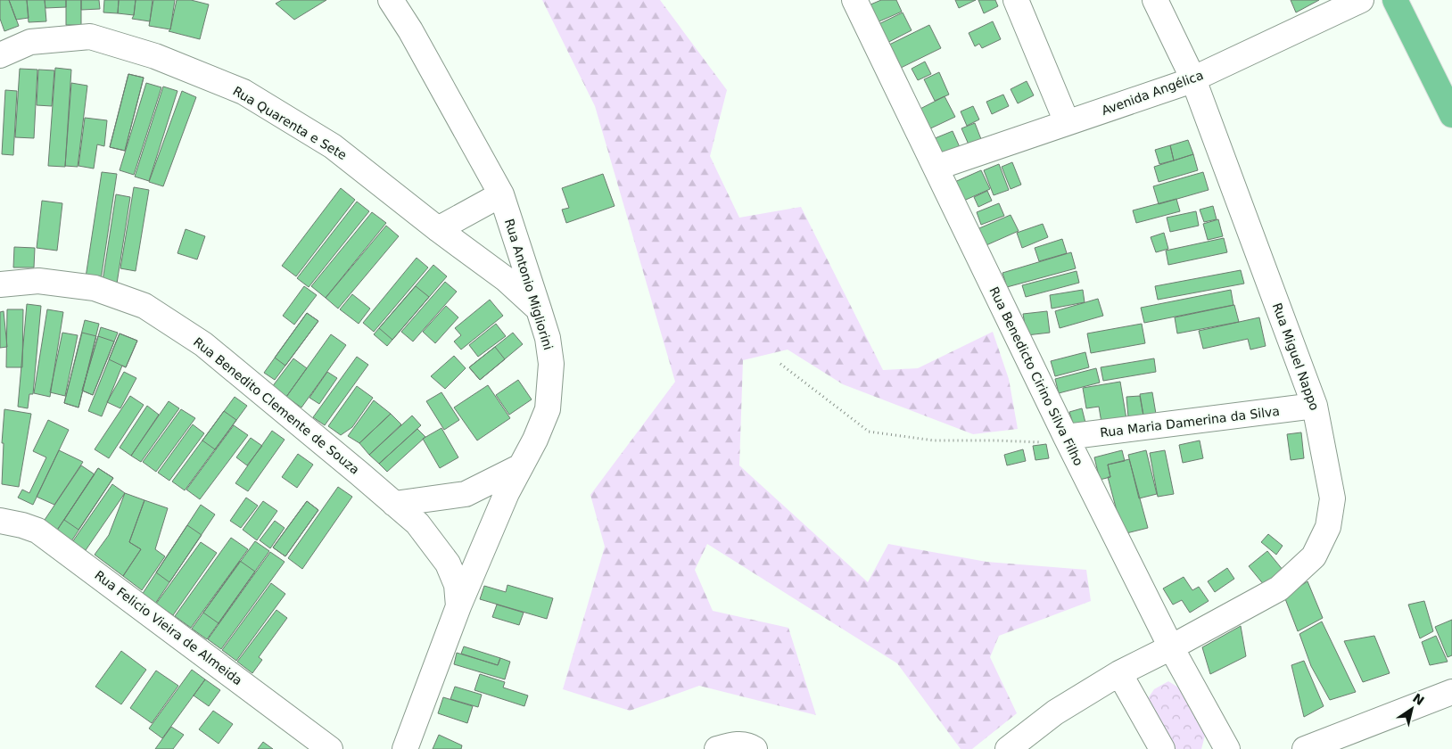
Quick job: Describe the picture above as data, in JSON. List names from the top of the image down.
{
  "streets": {
    "street": [
      "Avenida Angélica",
      "Rua Quarenta e Sete",
      "Rua Antonio Migliorini",
      "Rua Miguel Nappo",
      "Rua Benedicto Cirino Silva Filho",
      "Rua Benedito Clemente de Souza",
      "Rua Maria Damerina da Silva",
      "Rua Felicio Vieira de Almeida"
    ]
  },
  "crossings": [
    ["Avenida Angélica", "Rua Miguel Nappo"],
    ["Avenida Angélica", "Rua Benedicto Cirino Silva Filho"],
    ["Rua Quarenta e Sete", "Rua Antonio Migliorini"],
    ["Rua Antonio Migliorini", "Rua Benedito Clemente de Souza"],
    ["Rua Miguel Nappo", "Rua Benedicto Cirino Silva Filho"],
    ["Rua Miguel Nappo", "Rua Maria Damerina da Silva"],
    ["Rua Benedicto Cirino Silva Filho", "Rua Maria Damerina da Silva"]
  ],
  "north": "top right"
}
